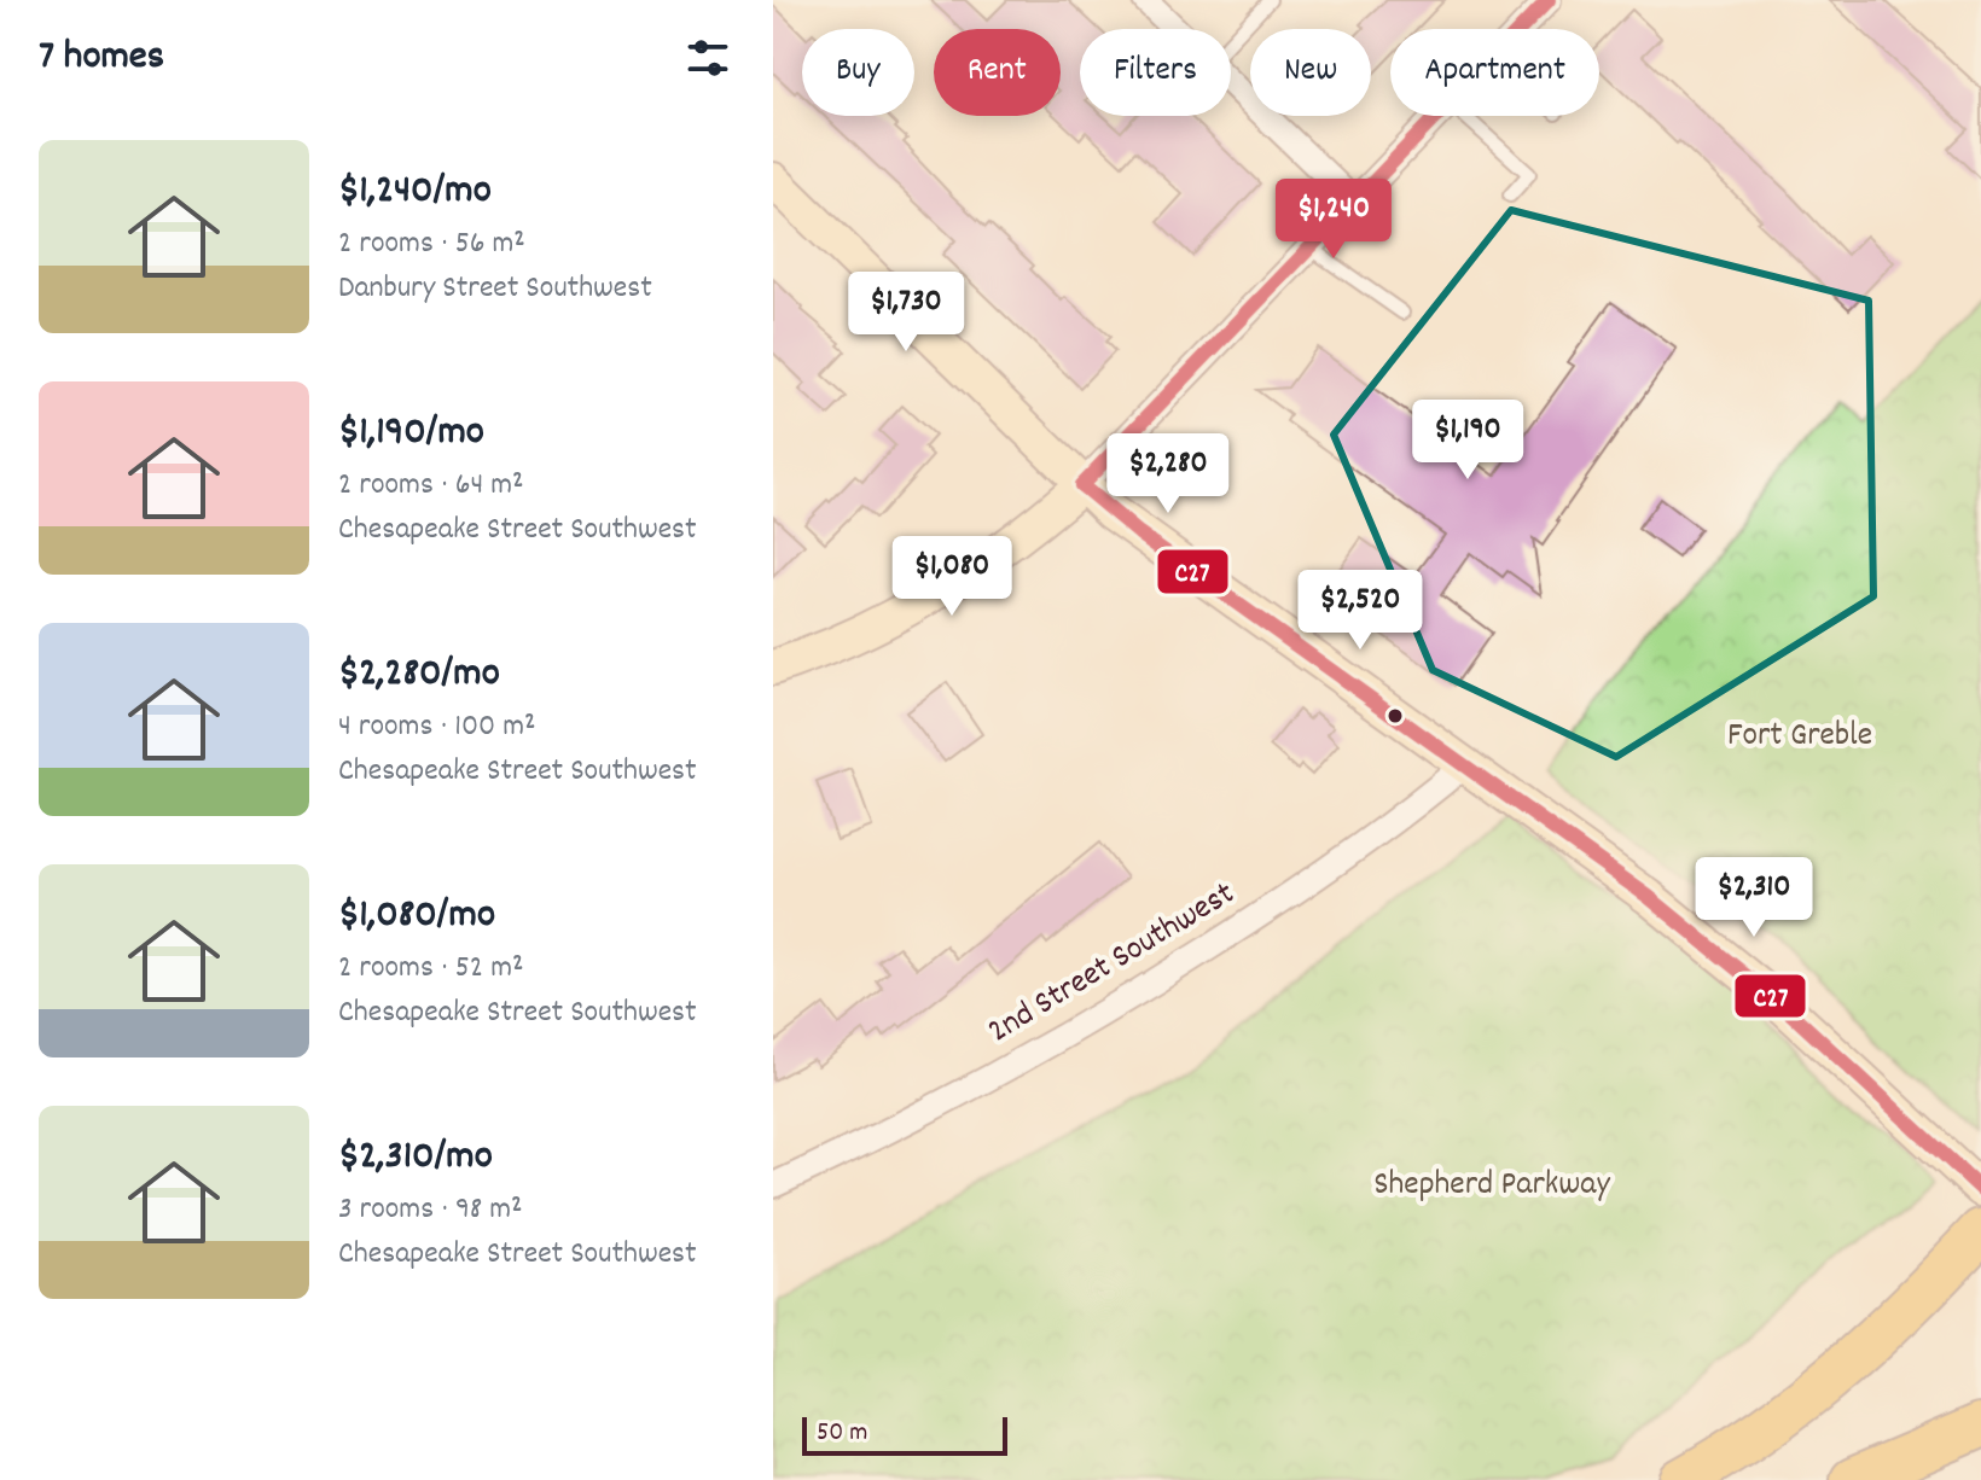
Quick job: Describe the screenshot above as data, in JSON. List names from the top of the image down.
{
  "streets": {
    "street": ["2nd Street Southwest"]
  },
  "parks": ["Fort Greble", "Shepherd Parkway"],
  "lines": ["transit line C27"],
  "scale_bar": "50 m",
  "page": {
    "heading": "7 homes",
    "chip": [
      "Buy",
      "Rent",
      "Filters",
      "New",
      "Apartment"
    ],
    "list": [
      {
        "name": "$1,240/mo",
        "note": "2 rooms · 56 m² · Danbury Street Southwest"
      },
      {
        "name": "$1,190/mo",
        "note": "2 rooms · 64 m² · Chesapeake Street Southwest"
      },
      {
        "name": "$2,280/mo",
        "note": "4 rooms · 100 m² · Chesapeake Street Southwest"
      },
      {
        "name": "$1,080/mo",
        "note": "2 rooms · 52 m² · Chesapeake Street Southwest"
      },
      {
        "name": "$2,310/mo",
        "note": "3 rooms · 98 m² · Chesapeake Street Southwest"
      }
    ],
    "price": [
      "$1,240",
      "$1,730",
      "$1,190",
      "$2,280",
      "$1,080",
      "$2,520",
      "$2,310"
    ],
    "scale": "50 m"
  }
}
